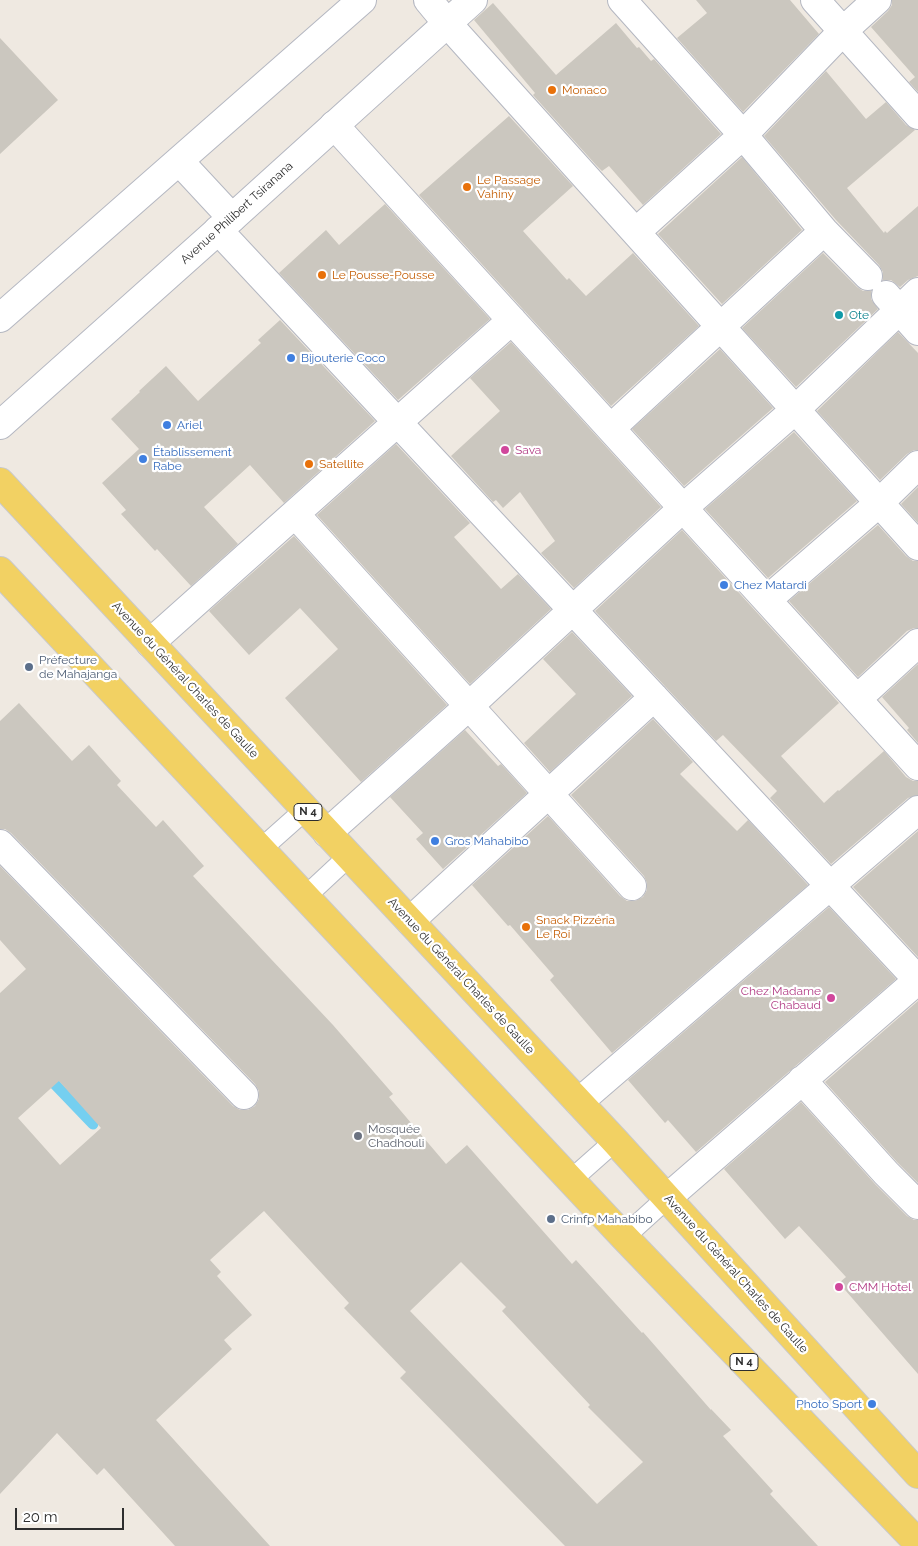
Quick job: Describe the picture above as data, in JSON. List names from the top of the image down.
{
  "streets": {
    "main road": ["Avenue du Général Charles de Gaulle", "N 4"],
    "street": ["Avenue Philibert Tsiranana"]
  },
  "places": [
    "Monaco",
    "Le Passage Vahiny",
    "Le Pousse-Pousse",
    "Ote",
    "Bijouterie Coco",
    "Ariel",
    "Sava",
    "Établissement Rabe",
    "Satellite",
    "Chez Matardi",
    "Préfecture de Mahajanga",
    "Gros Mahabibo",
    "Snack Pizzéria Le Roi",
    "Chez Madame Chabaud",
    "Mosquée Chadhouli",
    "Crinfp Mahabibo",
    "CMM Hotel",
    "Photo Sport"
  ],
  "scale_bar": "20 m"
}
